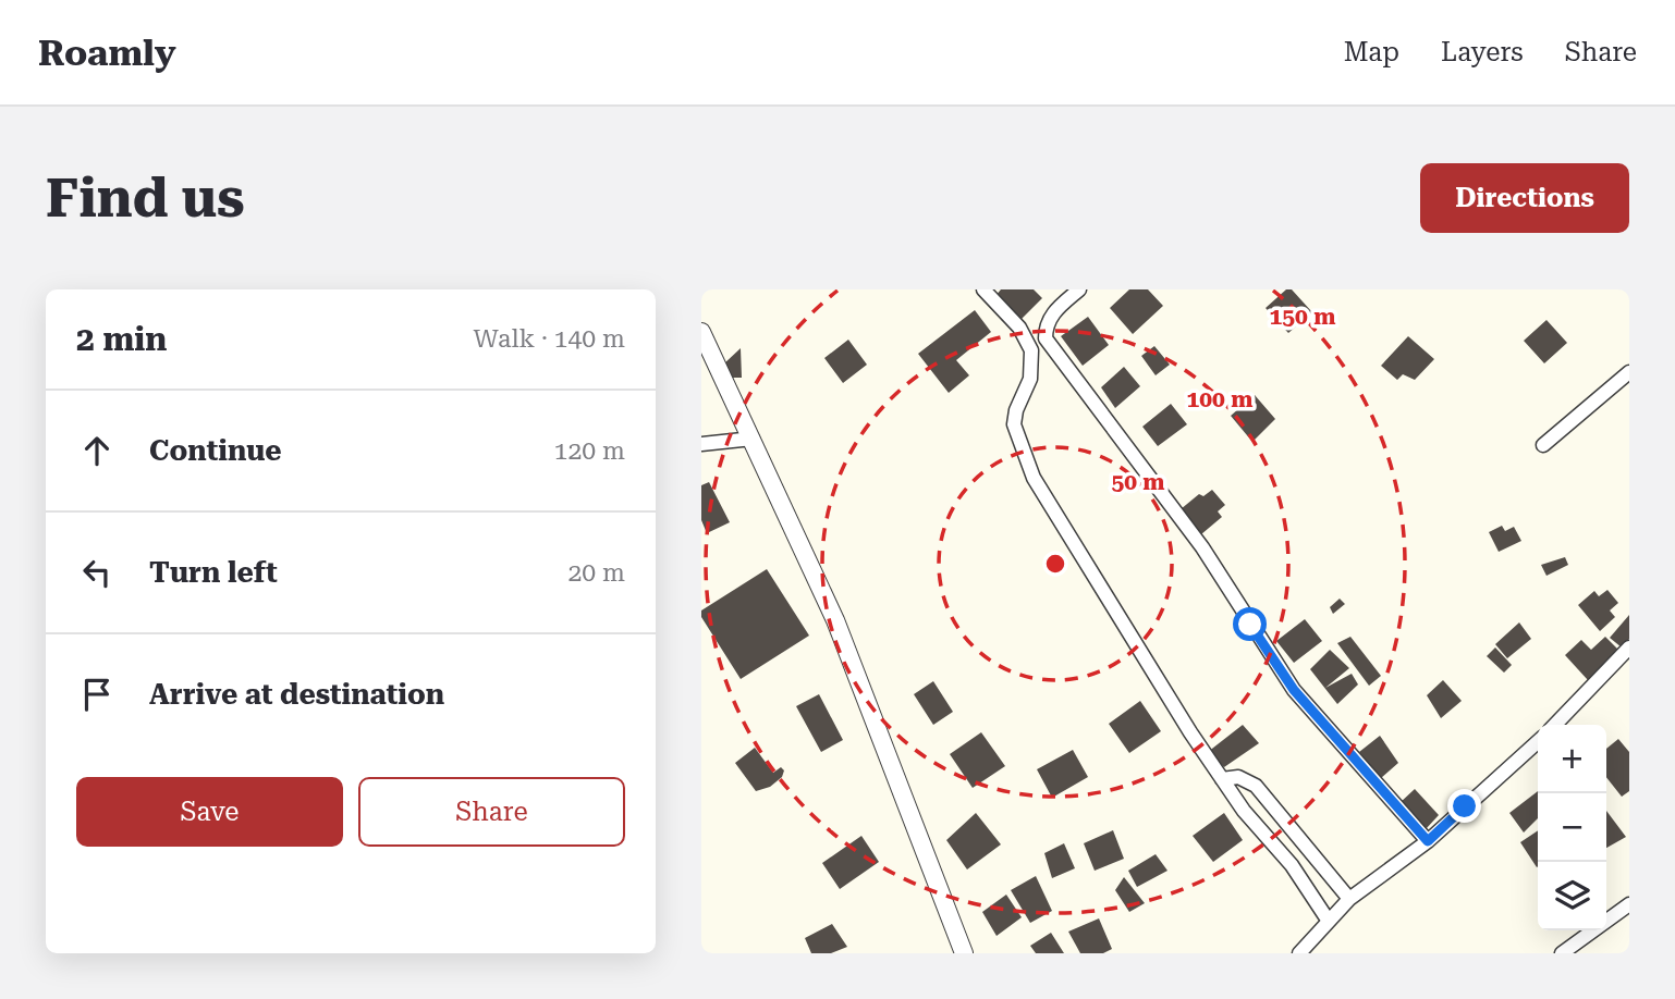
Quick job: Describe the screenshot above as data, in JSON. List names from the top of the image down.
{
  "page": {
    "header": "Roamly",
    "nav": ["Map", "Layers", "Share"],
    "buttons": [
      "Directions",
      ["Save", "Share"]
    ],
    "title": "Find us",
    "heading": ["2 min", "Walk · 140 m"],
    "list": [
      ["Continue", "120 m"],
      ["Turn left", "20 m"],
      "Arrive at destination"
    ],
    "map_buttons": ["+", "−"]
  },
  "rings": ["150 m", "100 m", "50 m"]
}
